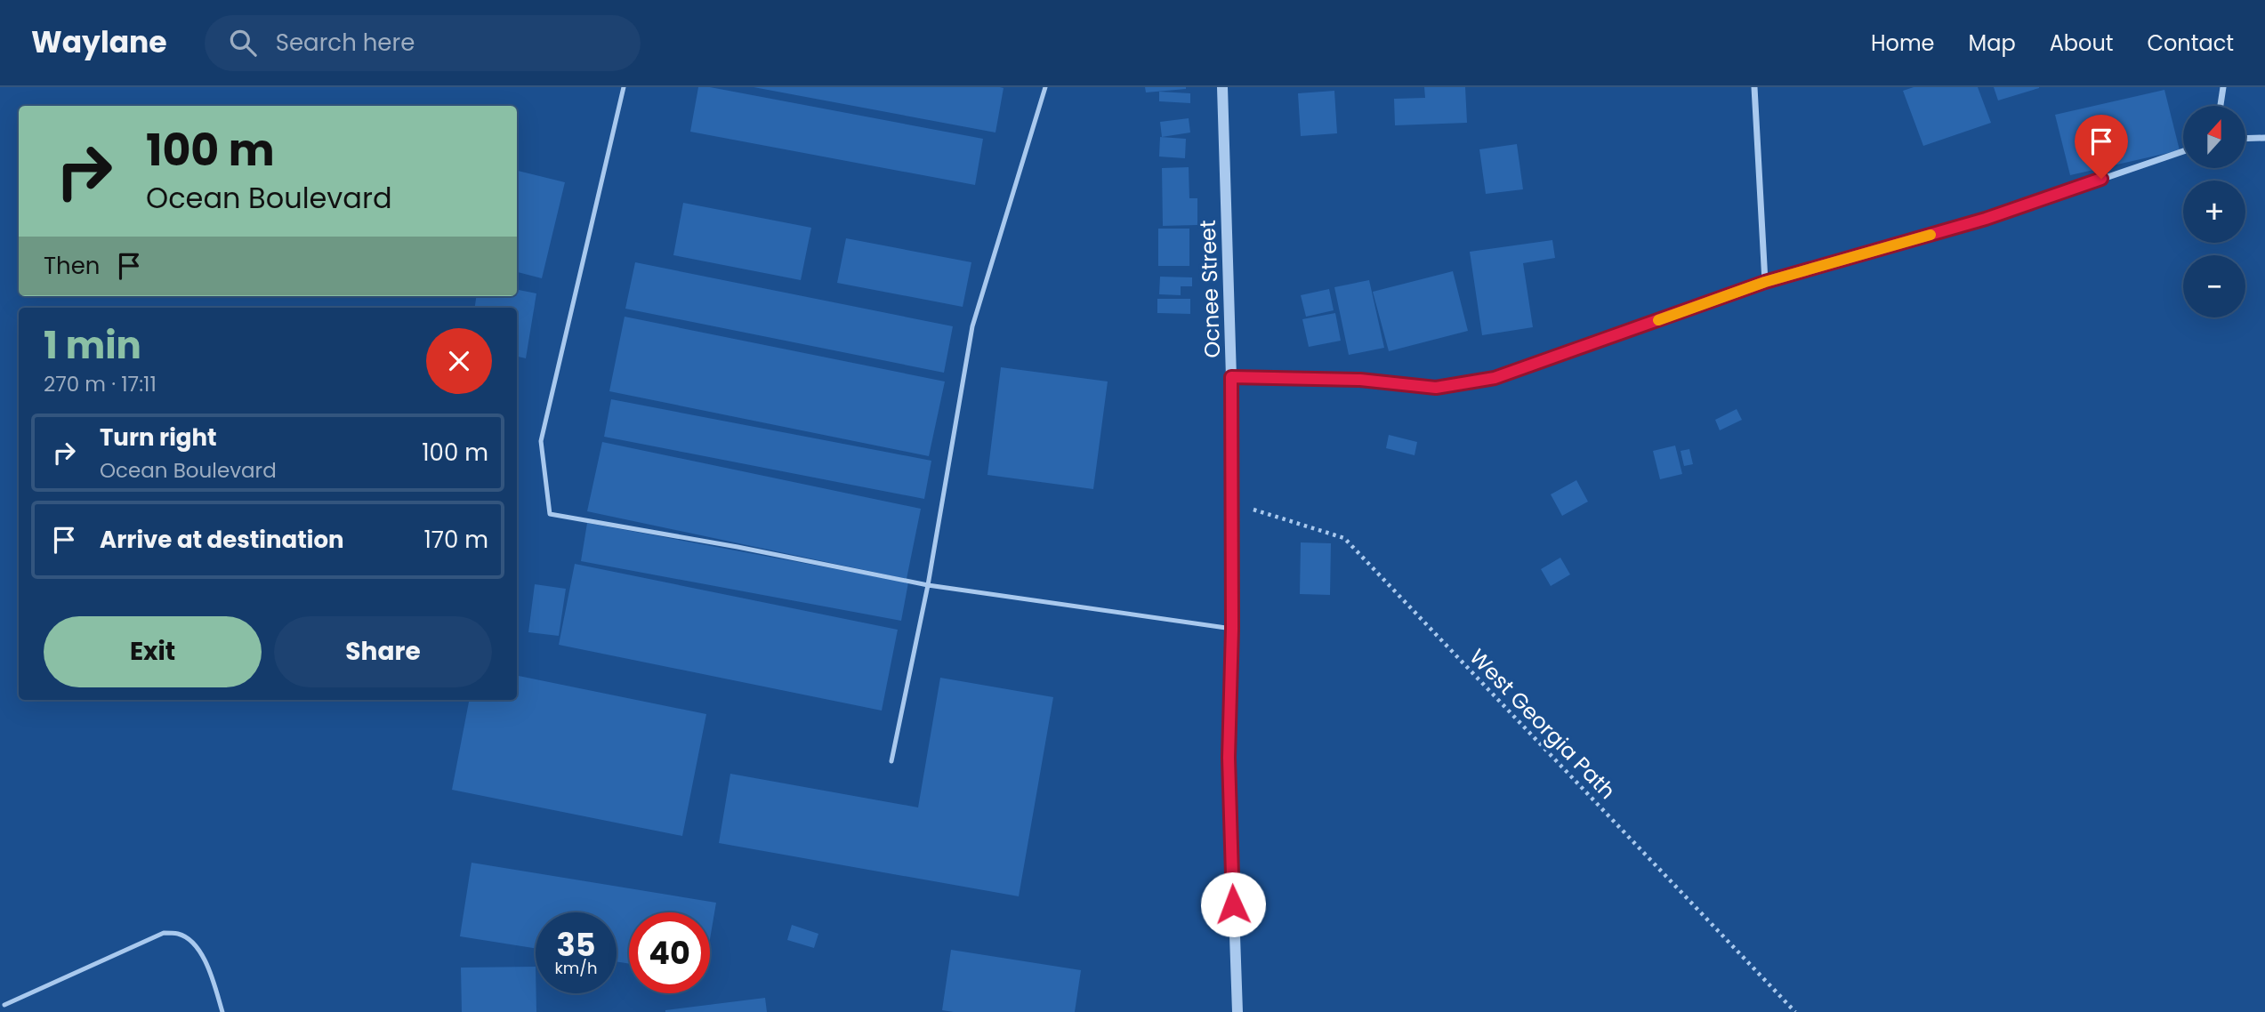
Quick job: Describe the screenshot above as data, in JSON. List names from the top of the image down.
{
  "streets": {
    "street": ["Ocnee Street"],
    "path": ["West Georgia Path"]
  },
  "north": "top",
  "page": {
    "header": "Waylane",
    "search": "Search here",
    "nav": [
      "Home",
      "Map",
      "About",
      "Contact"
    ],
    "map_buttons": ["+", "−"],
    "turn": ["100 m", "Ocean Boulevard"],
    "then": "Then",
    "heading": ["1 min", "270 m · 17:11"],
    "list": [
      {
        "name": "Turn right",
        "note": "Ocean Boulevard",
        "value": "100 m"
      },
      {
        "name": "Arrive at destination",
        "value": "170 m"
      }
    ],
    "buttons": ["Exit", "Share"],
    "speed": "35 km/h",
    "limit": "40"
  }
}
